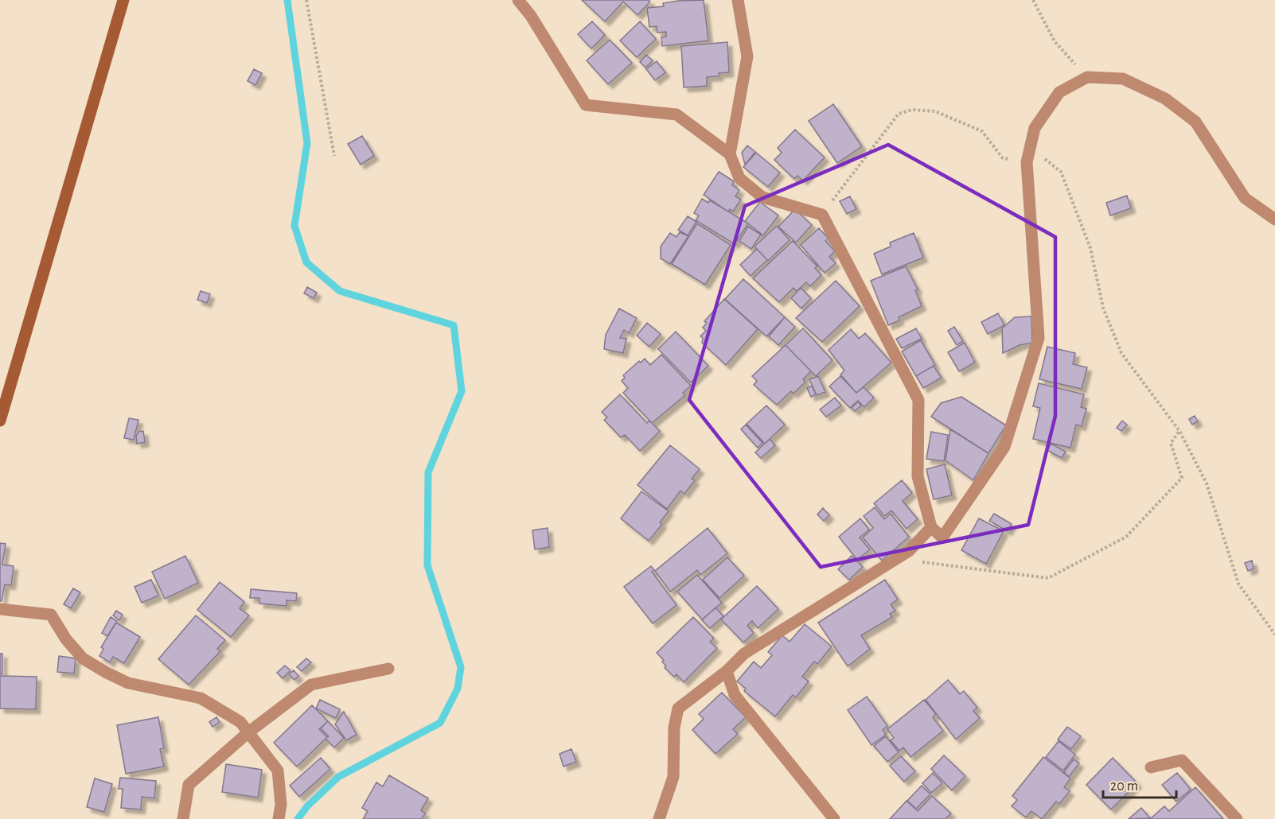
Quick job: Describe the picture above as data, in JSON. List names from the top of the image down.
{
  "scale_bar": "20 m"
}
